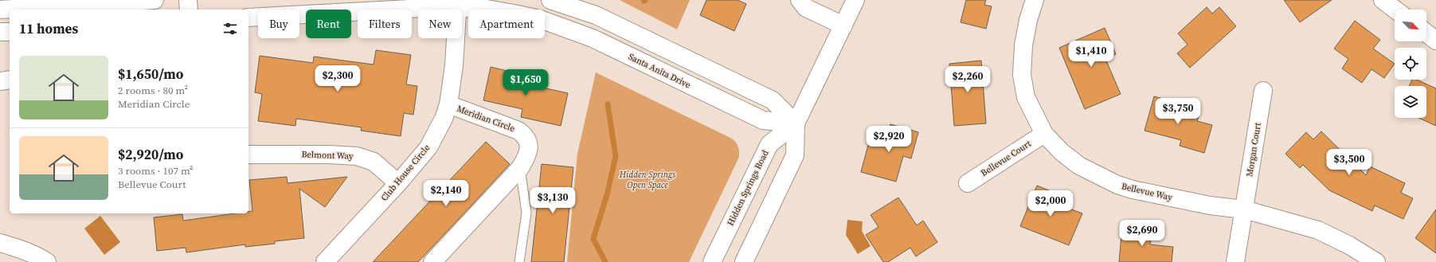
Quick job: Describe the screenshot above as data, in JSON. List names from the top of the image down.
{
  "streets": {
    "street": [
      "Santa Anita Drive",
      "Meridian Circle",
      "Morgan Court",
      "Belmont Way",
      "Bellevue Court",
      "Club House Circle",
      "Hidden Springs Road",
      "Bellevue Way"
    ]
  },
  "crossings": [
    ["Santa Anita Drive", "Club House Circle"],
    ["Santa Anita Drive", "Hidden Springs Road"],
    ["Meridian Circle", "Club House Circle"],
    ["Morgan Court", "Bellevue Way"],
    ["Belmont Way", "Club House Circle"],
    ["Bellevue Court", "Bellevue Way"]
  ],
  "parks": ["Hidden Springs Open Space"],
  "north": "bottom right",
  "page": {
    "chip": [
      "Buy",
      "Rent",
      "Filters",
      "New",
      "Apartment"
    ],
    "heading": "11 homes",
    "price": [
      "$1,410",
      "$2,300",
      "$2,260",
      "$1,650",
      "$3,750",
      "$2,920",
      "$3,500",
      "$2,140",
      "$3,130",
      "$2,000",
      "$2,690"
    ],
    "list": [
      {
        "name": "$1,650/mo",
        "note": "2 rooms · 80 m² · Meridian Circle"
      },
      {
        "name": "$2,920/mo",
        "note": "3 rooms · 107 m² · Bellevue Court"
      }
    ]
  }
}
